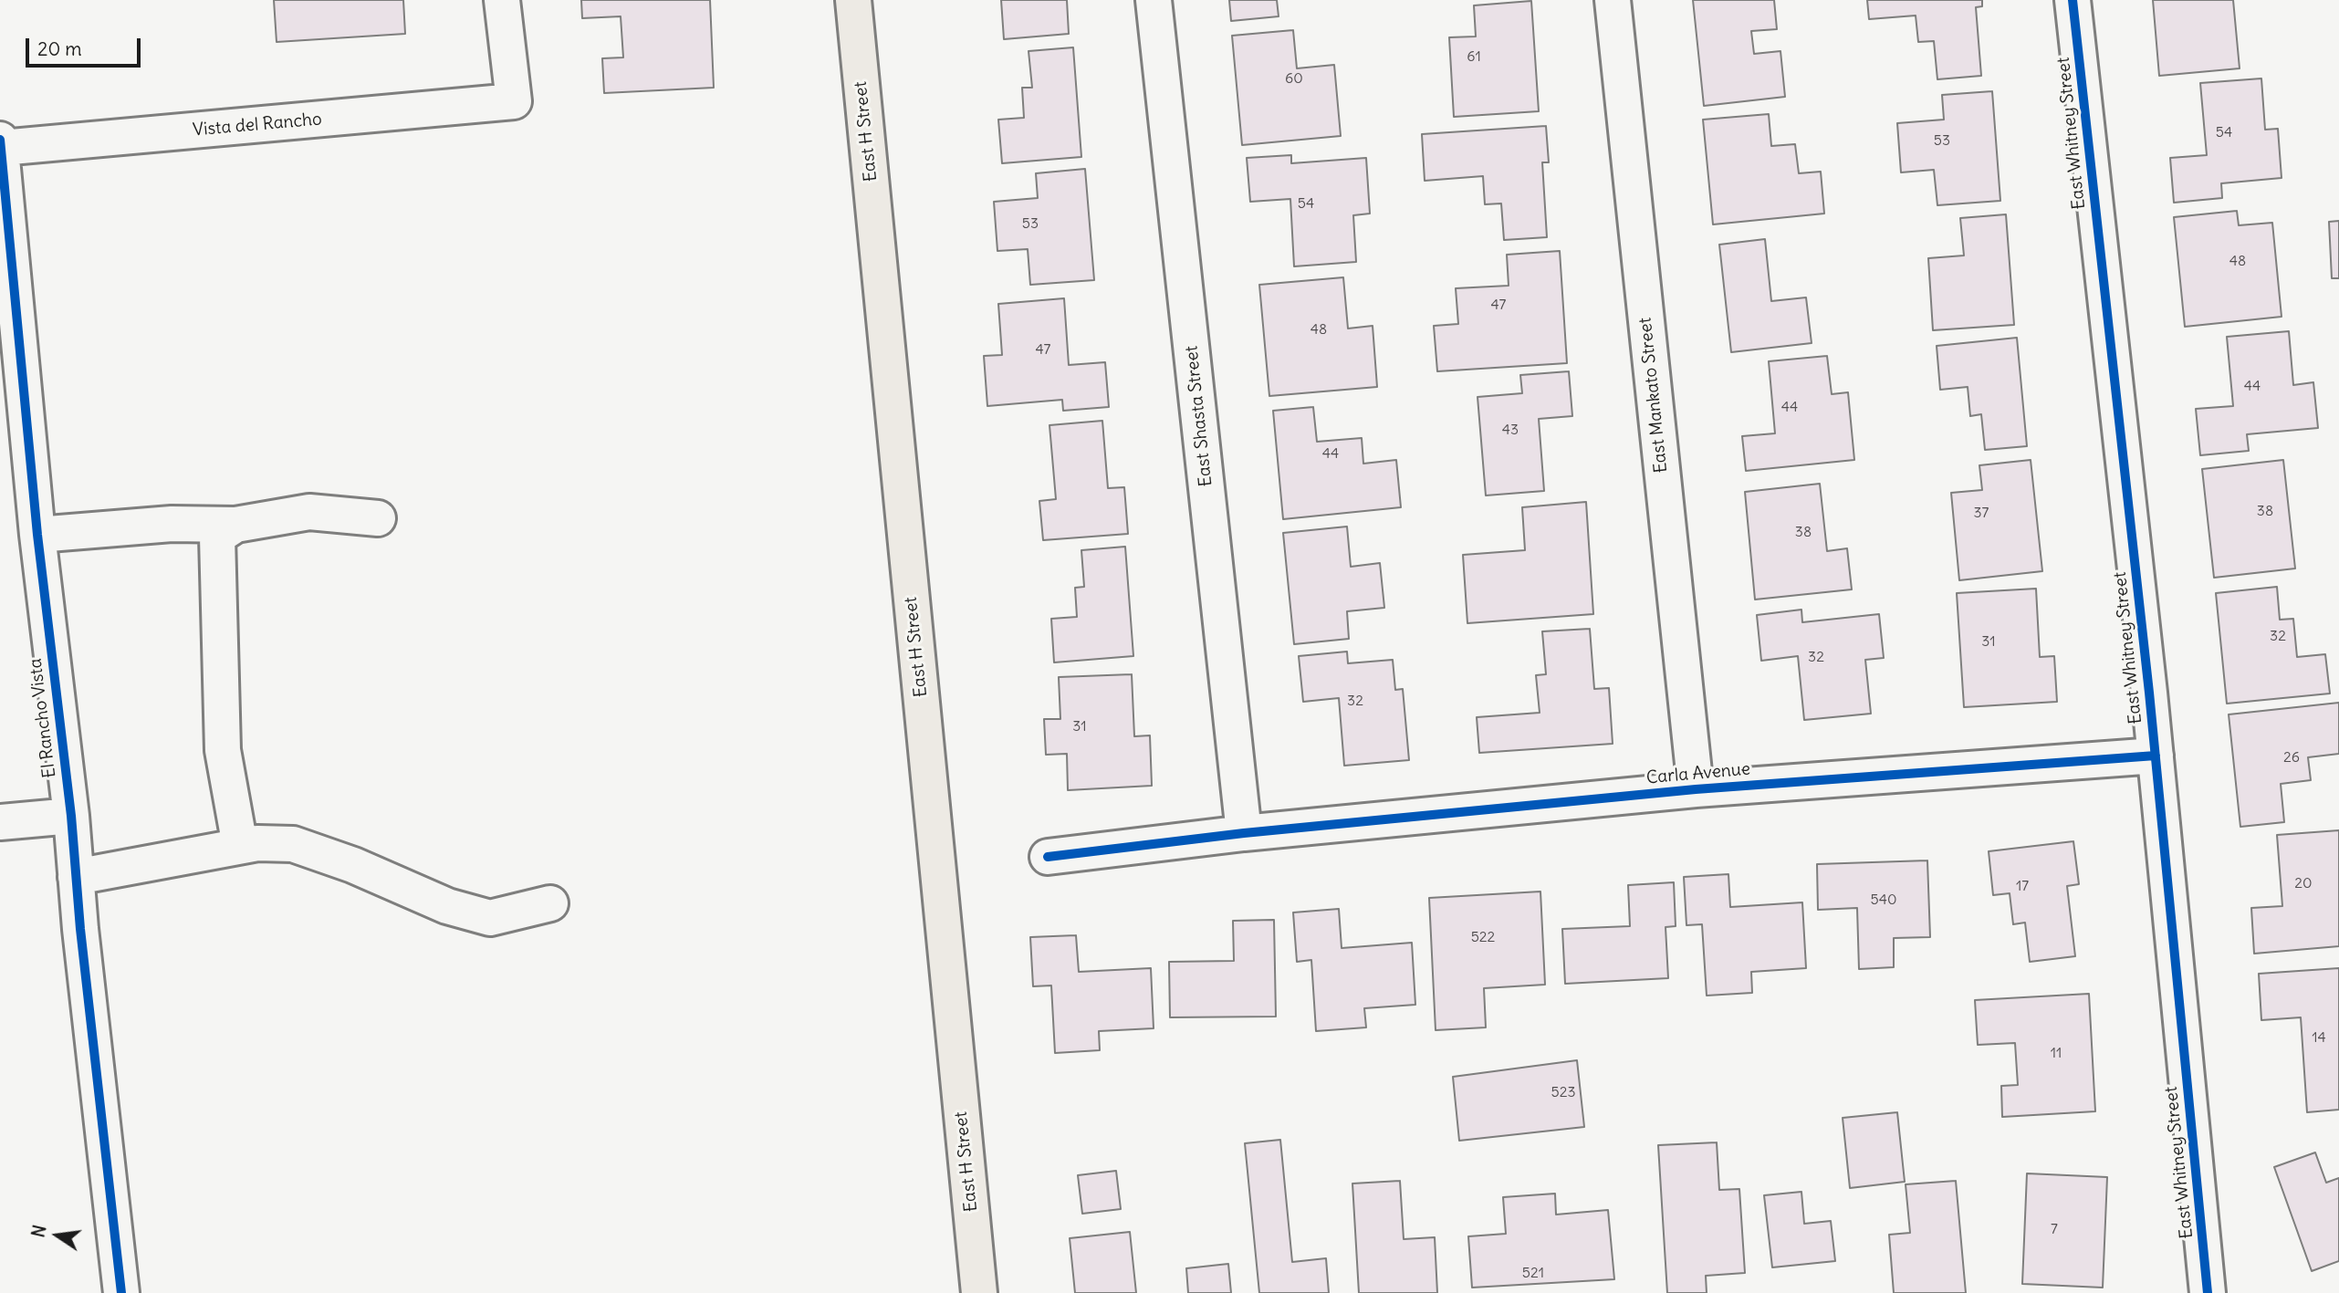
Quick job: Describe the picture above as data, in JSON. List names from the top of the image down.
{
  "streets": {
    "main road": ["East H Street"],
    "street": [
      "Vista del Rancho",
      "East Whitney Street",
      "East Mankato Street",
      "East Shasta Street",
      "El Rancho Vista",
      "Carla Avenue"
    ]
  },
  "crossings": [
    ["Vista del Rancho", "El Rancho Vista"],
    ["East Whitney Street", "Carla Avenue"],
    ["East Mankato Street", "Carla Avenue"],
    ["East Shasta Street", "Carla Avenue"]
  ],
  "house_numbers": [
    "61",
    "60",
    "54",
    "53",
    "54",
    "53",
    "48",
    "47",
    "48",
    "47",
    "44",
    "44",
    "43",
    "44",
    "38",
    "37",
    "38",
    "32",
    "31",
    "32",
    "32",
    "31",
    "26",
    "20",
    "17",
    "540",
    "522",
    "14",
    "11",
    "523",
    "7",
    "521"
  ],
  "scale_bar": "20 m",
  "north": "left"
}
